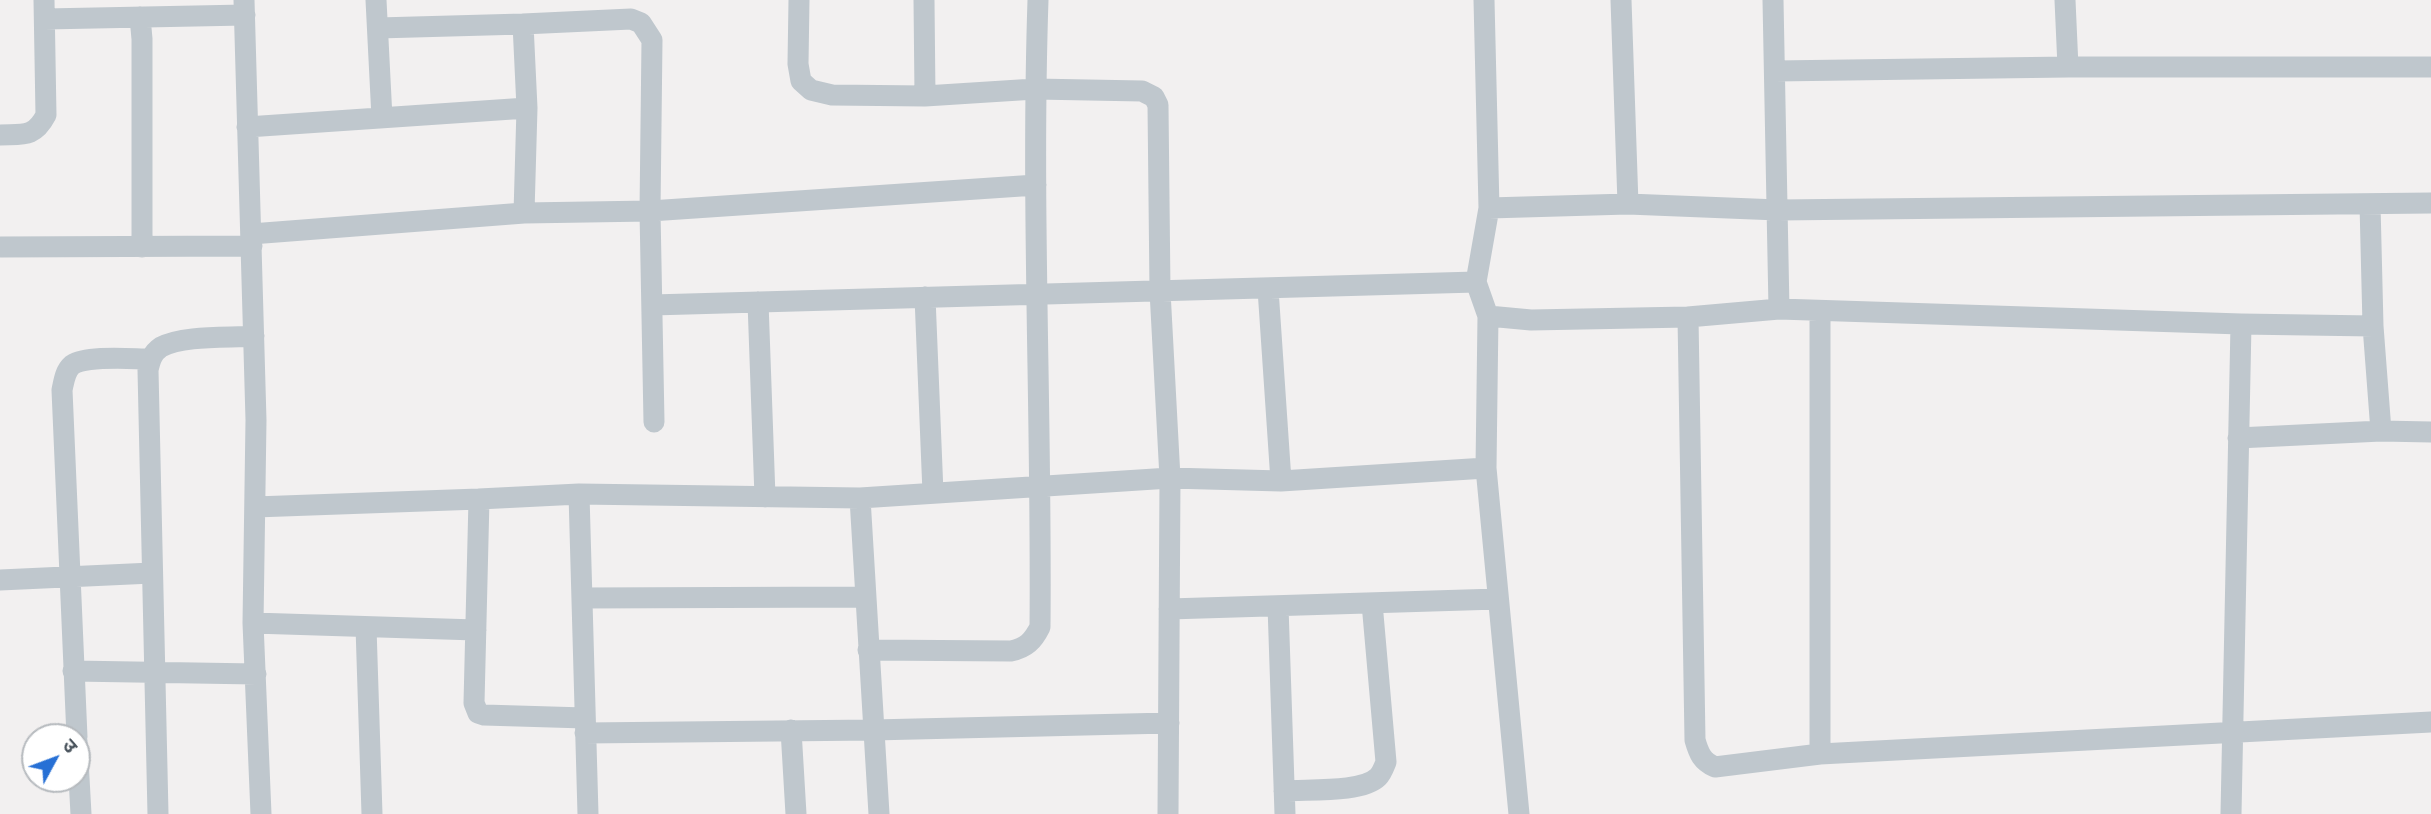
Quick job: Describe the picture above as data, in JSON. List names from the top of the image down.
{
  "north": "top right"
}
